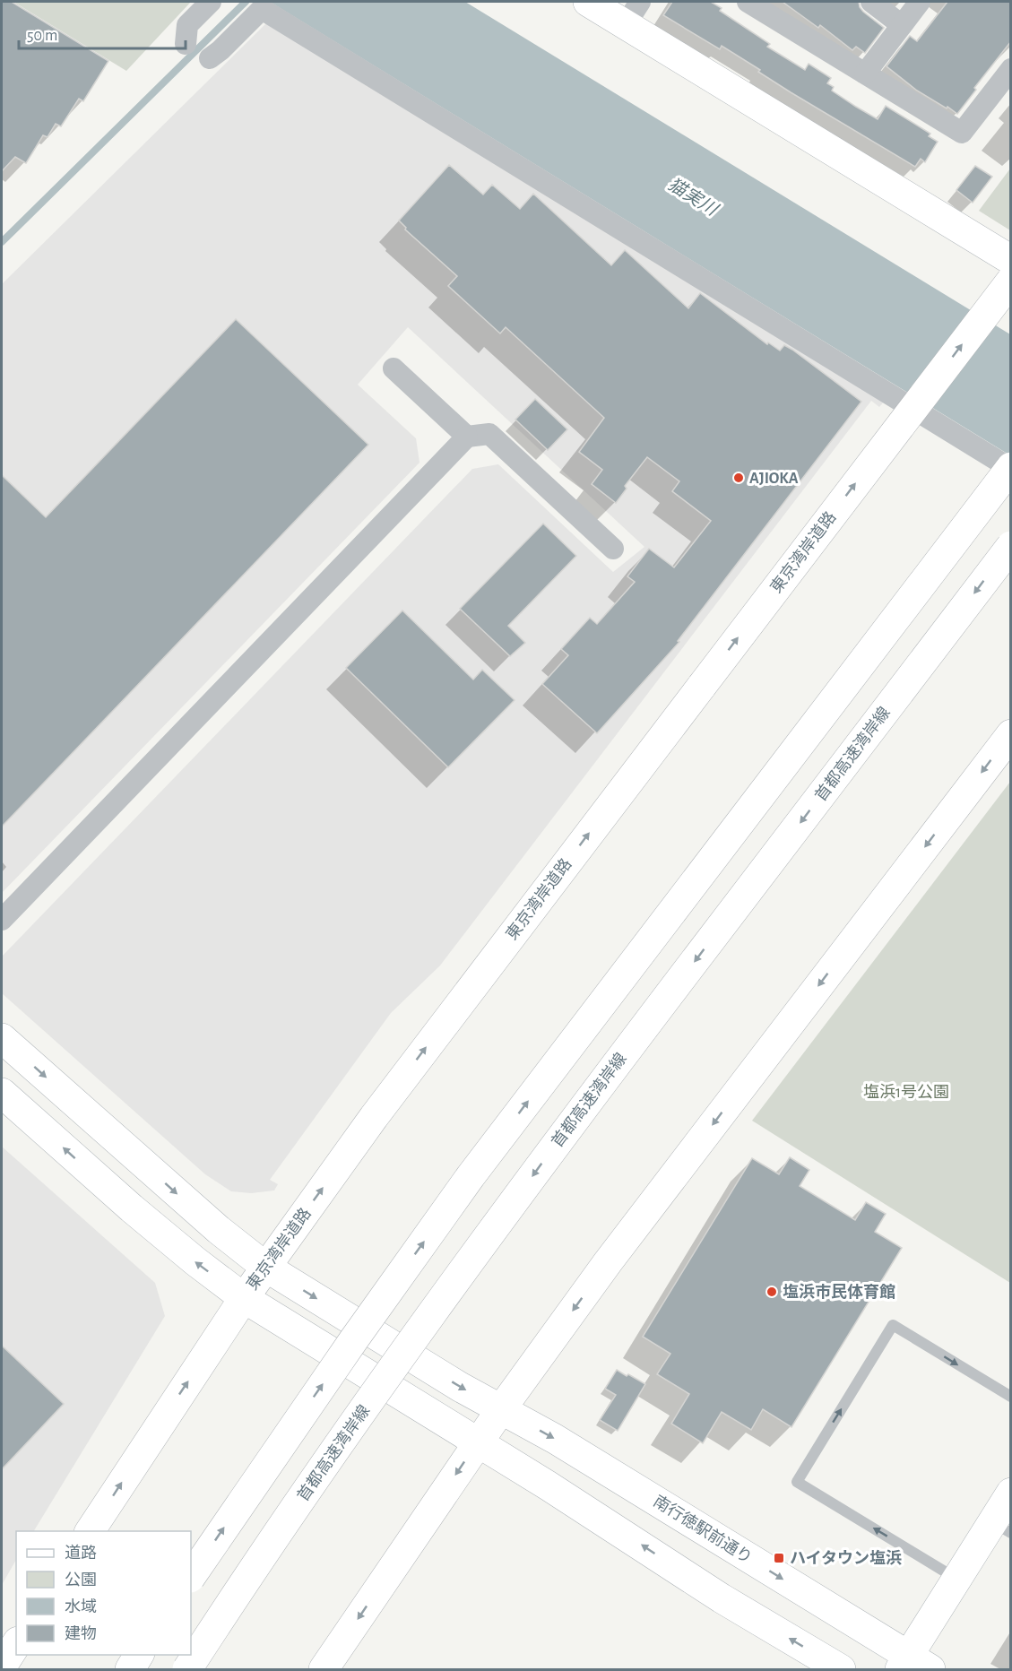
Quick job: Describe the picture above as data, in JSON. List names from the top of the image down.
{
  "streets": {
    "main road": ["東京湾岸道路", "首都高速湾岸線", "南行徳駅前通り"]
  },
  "crossings": [
    ["東京湾岸道路", "南行徳駅前通り"]
  ],
  "water": ["猫実川"],
  "parks": ["塩浜1号公園"],
  "places": {
    "other": ["AJIOKA", "塩浜市民体育館"],
    "transit": ["ハイタウン塩浜"]
  },
  "legend": [
    "道路",
    "公園",
    "水域",
    "建物"
  ],
  "scale_bar": "50 m"
}
